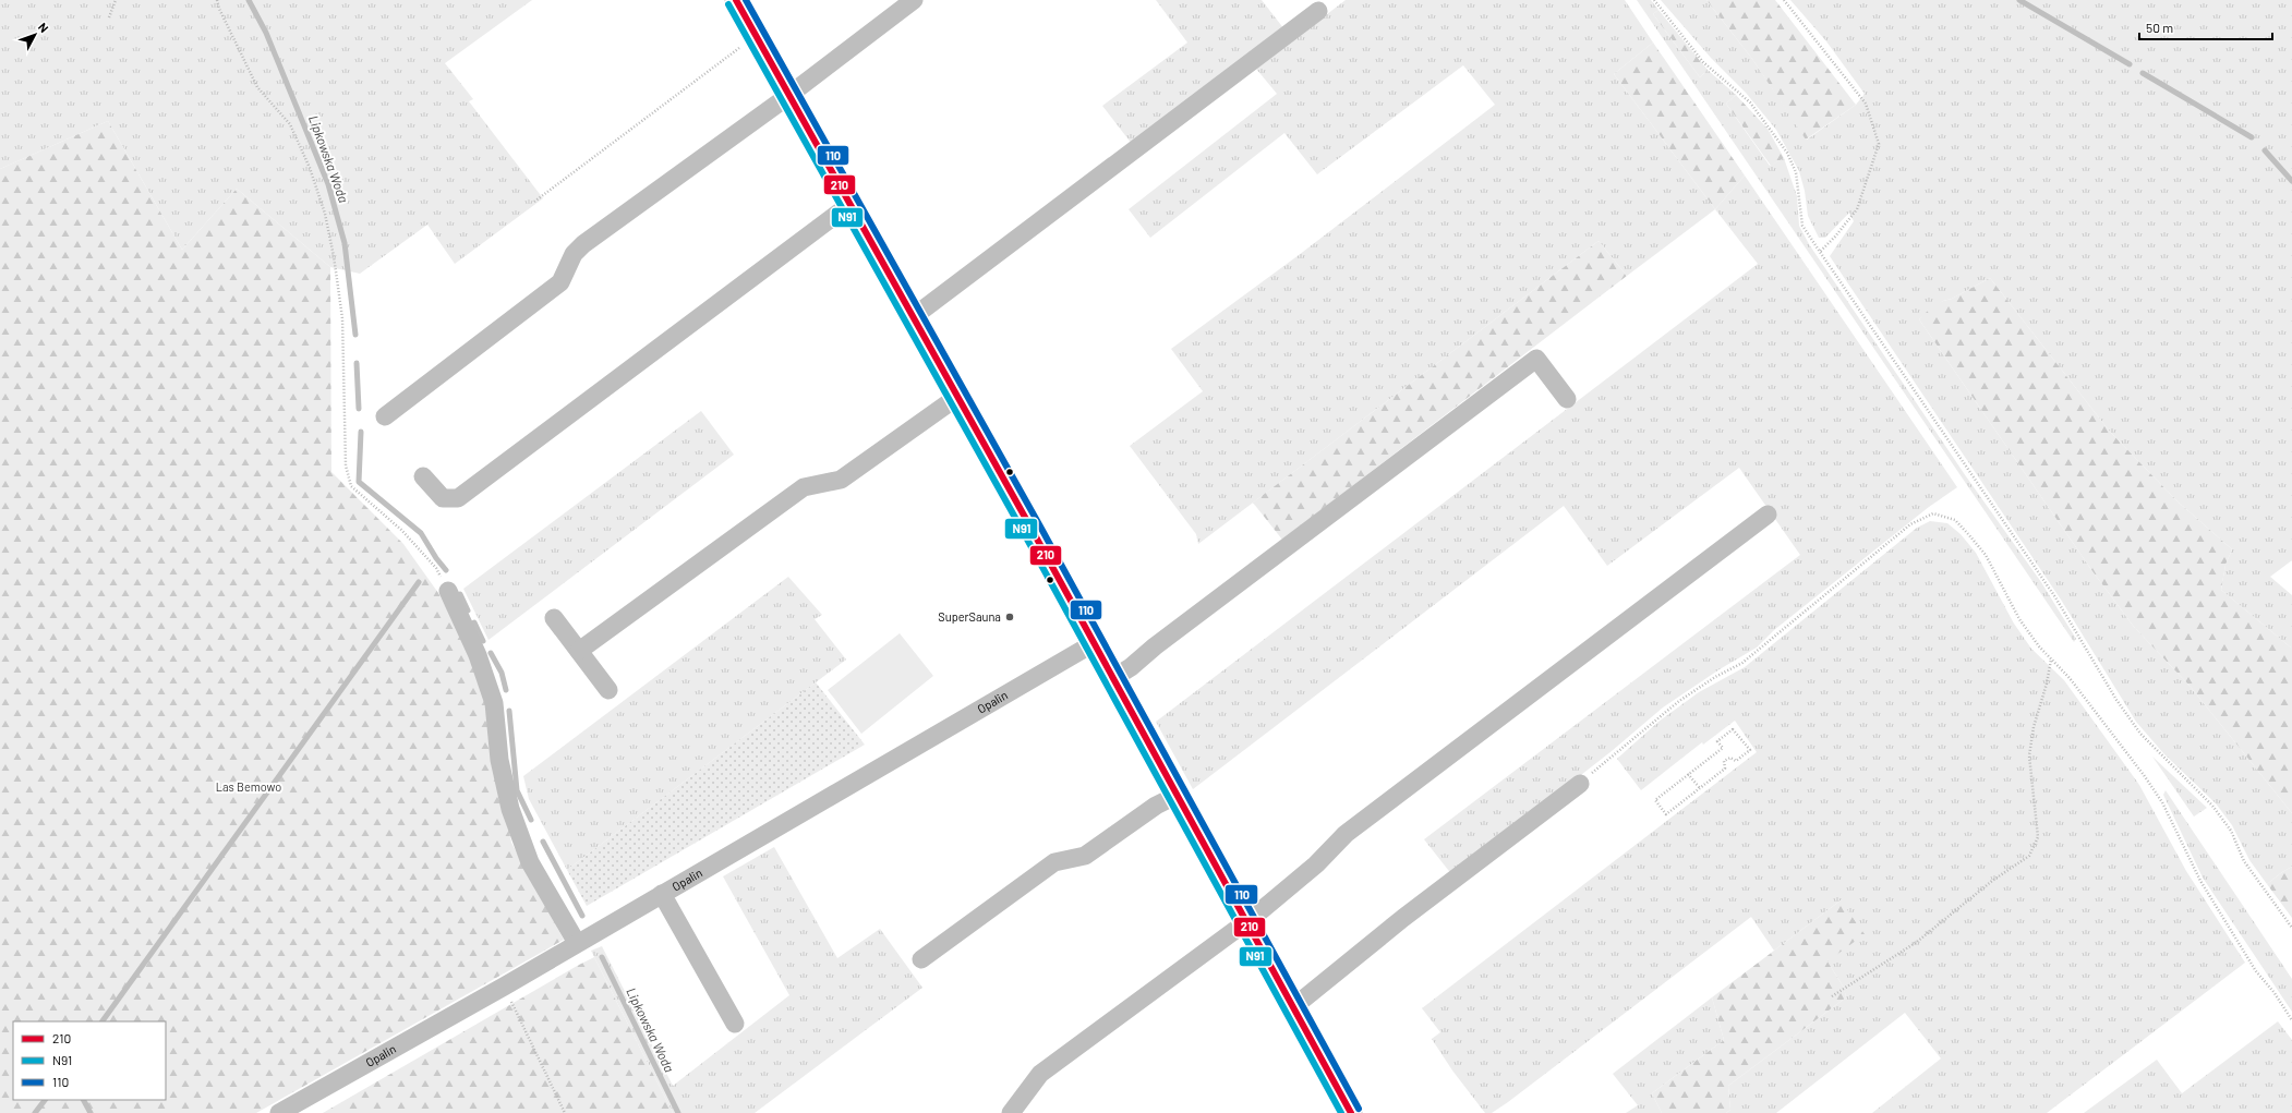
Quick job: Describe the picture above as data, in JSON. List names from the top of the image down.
{
  "streets": {
    "street": ["Opalin"]
  },
  "water": ["Lipkowska Woda"],
  "parks": ["Las Bemowo"],
  "places": ["SuperSauna"],
  "lines": ["transit line 210", "transit line 110", "transit line N91"],
  "legend": ["210", "N91", "110"],
  "scale_bar": "50 m",
  "north": "top right"
}
